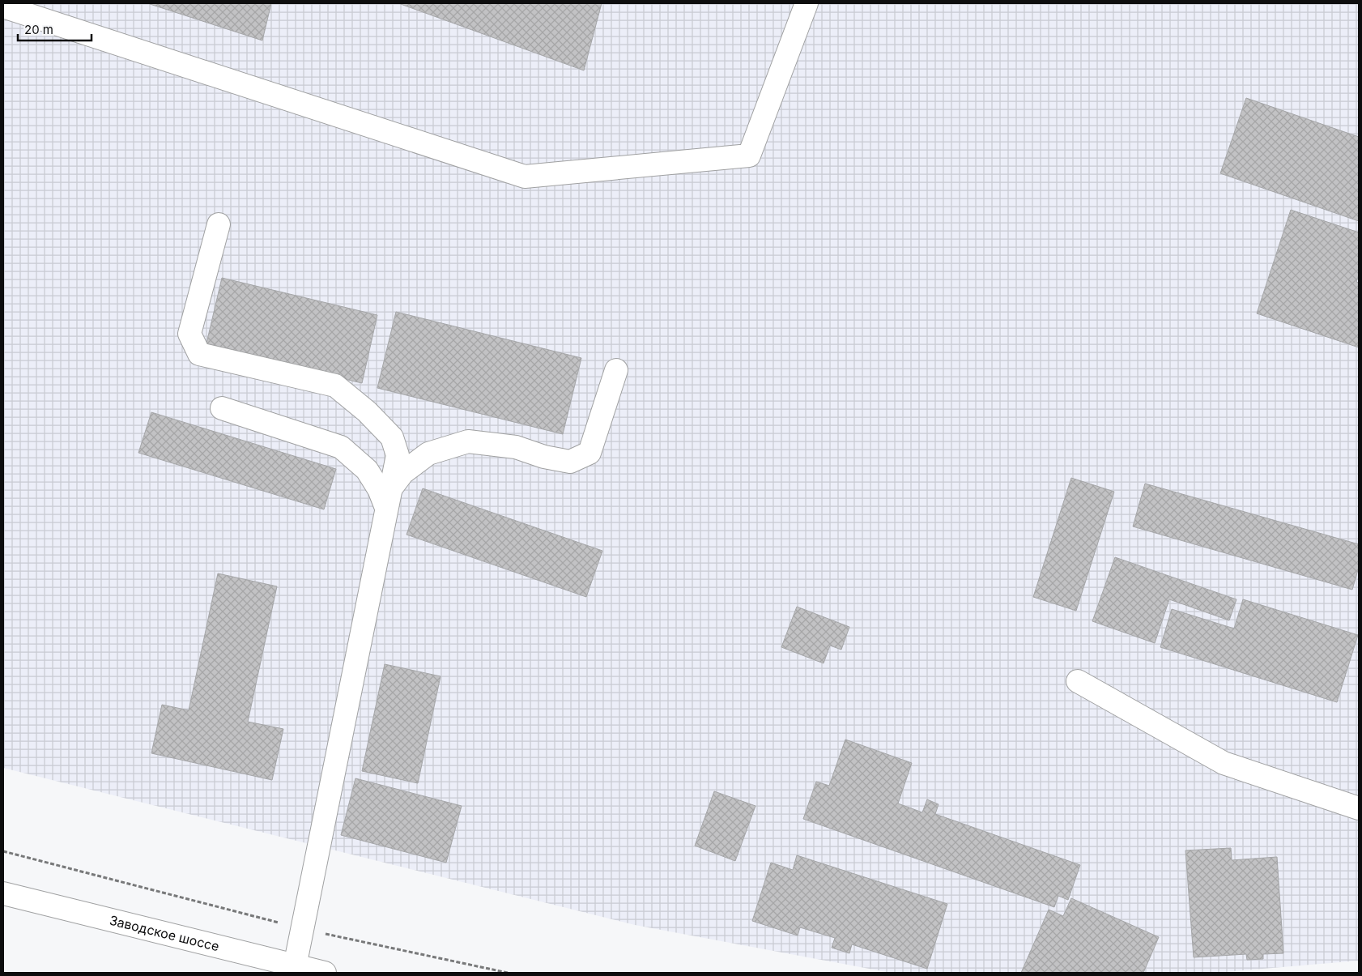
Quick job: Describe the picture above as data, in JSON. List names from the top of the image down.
{
  "streets": {
    "main road": ["Заводское шоссе"]
  },
  "scale_bar": "20 m"
}
